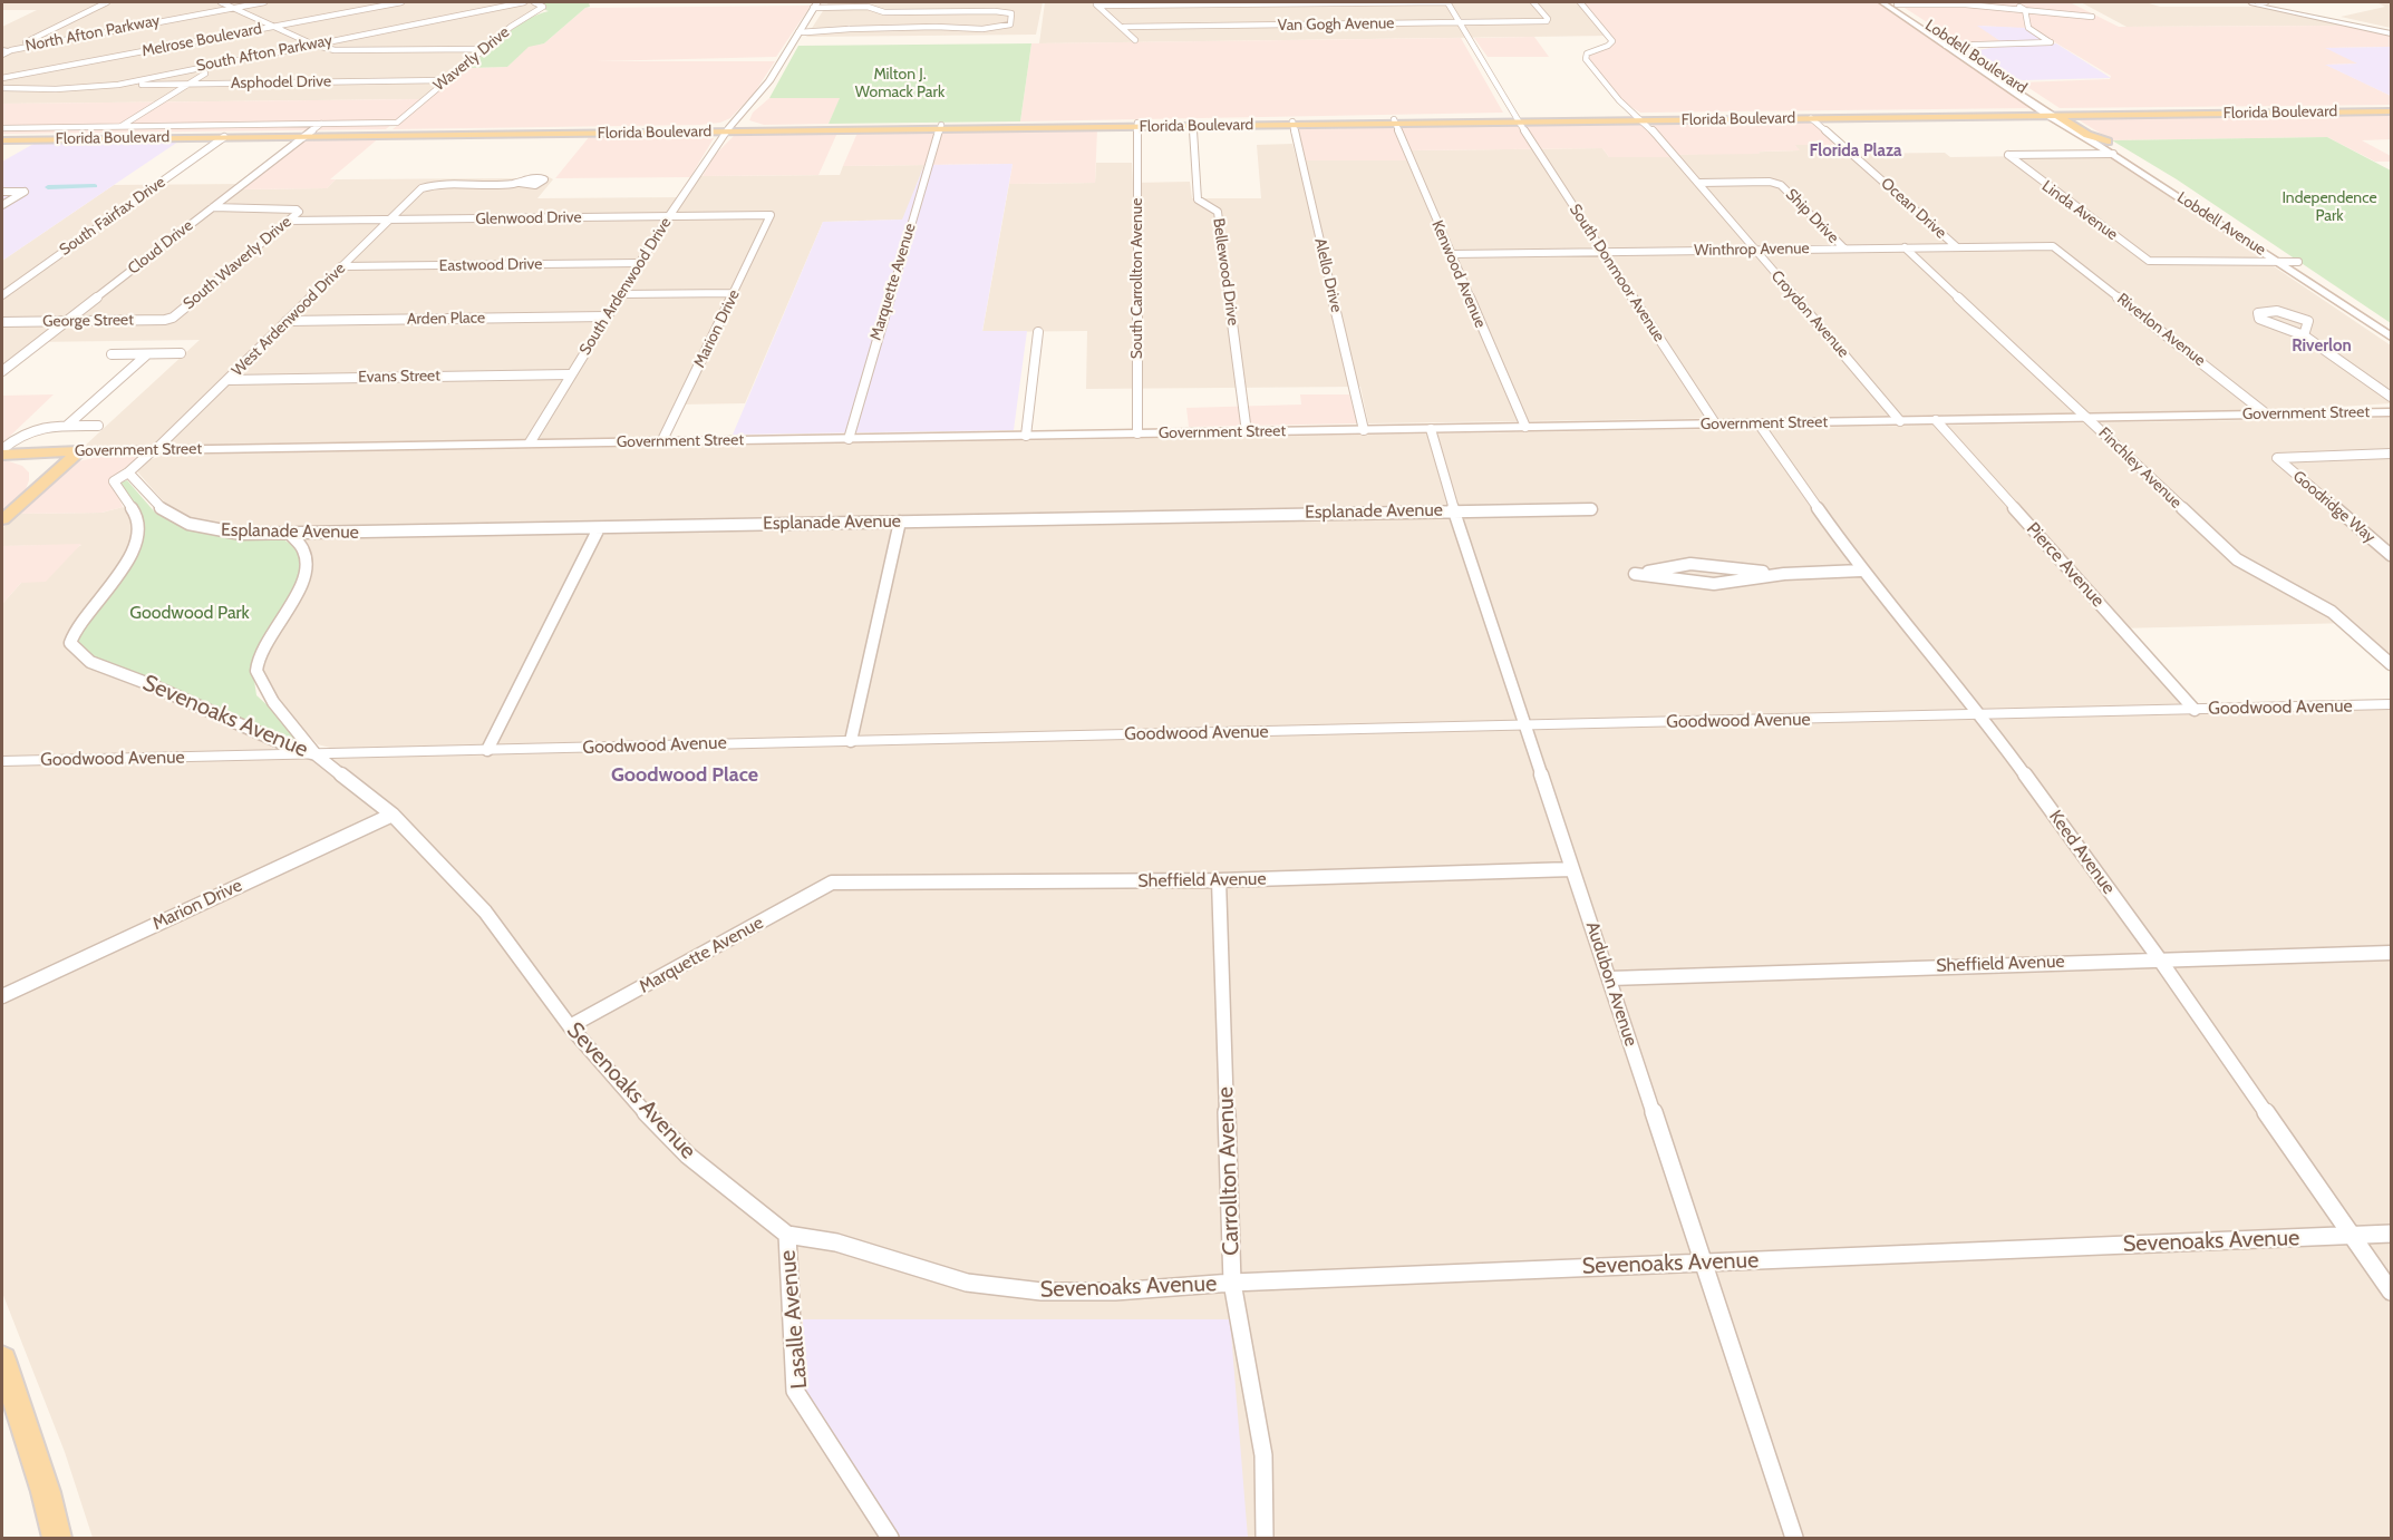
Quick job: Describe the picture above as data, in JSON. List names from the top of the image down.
{
  "streets": {
    "main road": [
      "Lobdell Boulevard",
      "Florida Boulevard",
      "Lobdell Avenue",
      "Government Street"
    ],
    "street": [
      "Van Gogh Avenue",
      "North Afton Parkway",
      "Melrose Boulevard",
      "South Afton Parkway",
      "Waverly Drive",
      "Asphodel Drive",
      "Ocean Drive",
      "Linda Avenue",
      "South Fairfax Drive",
      "Ship Drive",
      "Glenwood Drive",
      "Cloud Drive",
      "Winthrop Avenue",
      "South Waverly Drive",
      "Eastwood Drive",
      "Bellewood Drive",
      "South Donmoor Avenue",
      "Kenwood Avenue",
      "Alello Drive",
      "South Carrollton Avenue",
      "Marquette Avenue",
      "South Ardenwood Drive",
      "Croydon Avenue",
      "Arden Place",
      "West Ardenwood Drive",
      "George Street",
      "Marion Drive",
      "Riverlon Avenue",
      "Evans Street",
      "Finchley Avenue",
      "Goodridge Way",
      "Esplanade Avenue",
      "Pierce Avenue",
      "Goodwood Avenue",
      "Sevenoaks Avenue",
      "Keed Avenue",
      "Sheffield Avenue",
      "Audubon Avenue",
      "Carrollton Avenue",
      "Lasalle Avenue"
    ]
  },
  "crossings": [
    ["Van Gogh Avenue", "South Donmoor Avenue"],
    ["South Afton Parkway", "Asphodel Drive"],
    ["Lobdell Boulevard", "Florida Boulevard"],
    ["Lobdell Boulevard", "Lobdell Avenue"],
    ["Waverly Drive", "Asphodel Drive"],
    ["Waverly Drive", "Cloud Drive"],
    ["Florida Boulevard", "Ocean Drive"],
    ["Florida Boulevard", "South Fairfax Drive"],
    ["Florida Boulevard", "Lobdell Avenue"],
    ["Florida Boulevard", "Cloud Drive"],
    ["Florida Boulevard", "Bellewood Drive"],
    ["Florida Boulevard", "South Donmoor Avenue"],
    ["Florida Boulevard", "Kenwood Avenue"],
    ["Florida Boulevard", "Alello Drive"],
    ["Florida Boulevard", "South Carrollton Avenue"],
    ["Florida Boulevard", "Marquette Avenue"],
    ["Florida Boulevard", "South Ardenwood Drive"],
    ["Florida Boulevard", "Croydon Avenue"],
    ["Ocean Drive", "Winthrop Avenue"],
    ["Linda Avenue", "Lobdell Avenue"],
    ["Ship Drive", "Winthrop Avenue"],
    ["Ship Drive", "Croydon Avenue"],
    ["Glenwood Drive", "South Waverly Drive"],
    ["Glenwood Drive", "South Ardenwood Drive"],
    ["Glenwood Drive", "West Ardenwood Drive"],
    ["Glenwood Drive", "Marion Drive"],
    ["Cloud Drive", "South Waverly Drive"],
    ["Cloud Drive", "George Street"],
    ["Winthrop Avenue", "South Donmoor Avenue"],
    ["Winthrop Avenue", "Kenwood Avenue"],
    ["Winthrop Avenue", "Croydon Avenue"],
    ["Winthrop Avenue", "Riverlon Avenue"],
    ["Winthrop Avenue", "Finchley Avenue"],
    ["South Waverly Drive", "George Street"],
    ["Eastwood Drive", "South Ardenwood Drive"],
    ["Eastwood Drive", "West Ardenwood Drive"],
    ["Bellewood Drive", "Government Street"],
    ["South Donmoor Avenue", "Government Street"],
    ["Kenwood Avenue", "Government Street"],
    ["Alello Drive", "Government Street"],
    ["South Carrollton Avenue", "Government Street"],
    ["Marquette Avenue", "Government Street"],
    ["Marquette Avenue", "Sevenoaks Avenue"],
    ["Marquette Avenue", "Sheffield Avenue"],
    ["South Ardenwood Drive", "Arden Place"],
    ["South Ardenwood Drive", "Evans Street"],
    ["South Ardenwood Drive", "Government Street"],
    ["Croydon Avenue", "Government Street"],
    ["Arden Place", "West Ardenwood Drive"],
    ["West Ardenwood Drive", "Evans Street"],
    ["West Ardenwood Drive", "Government Street"],
    ["Marion Drive", "Government Street"],
    ["Marion Drive", "Sevenoaks Avenue"],
    ["Riverlon Avenue", "Government Street"],
    ["Government Street", "Finchley Avenue"],
    ["Government Street", "Pierce Avenue"],
    ["Government Street", "Keed Avenue"],
    ["Government Street", "Audubon Avenue"],
    ["Esplanade Avenue", "Sevenoaks Avenue"],
    ["Esplanade Avenue", "Audubon Avenue"],
    ["Pierce Avenue", "Goodwood Avenue"],
    ["Goodwood Avenue", "Sevenoaks Avenue"],
    ["Goodwood Avenue", "Keed Avenue"],
    ["Goodwood Avenue", "Audubon Avenue"],
    ["Sevenoaks Avenue", "Keed Avenue"],
    ["Sevenoaks Avenue", "Audubon Avenue"],
    ["Sevenoaks Avenue", "Carrollton Avenue"],
    ["Sevenoaks Avenue", "Lasalle Avenue"],
    ["Keed Avenue", "Sheffield Avenue"],
    ["Sheffield Avenue", "Audubon Avenue"],
    ["Sheffield Avenue", "Carrollton Avenue"]
  ],
  "districts": ["Florida Plaza", "Riverlon", "Goodwood Place"],
  "parks": ["Milton J. Womack Park", "Independence Park", "Goodwood Park"]
}
